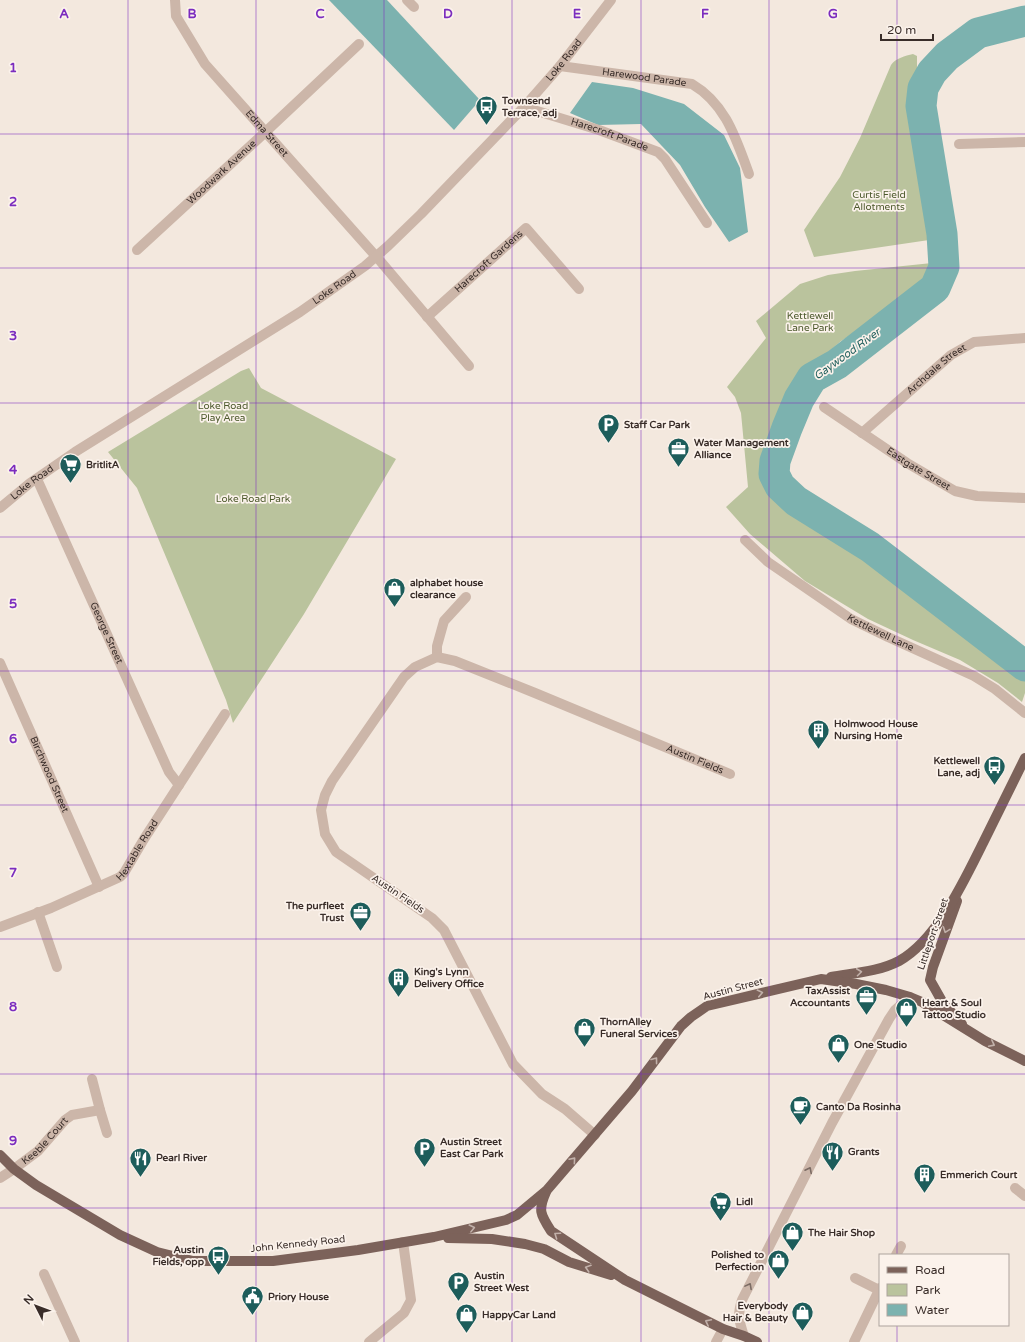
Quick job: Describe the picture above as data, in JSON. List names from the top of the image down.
{
  "streets": {
    "main road": ["Littleport Street", "Austin Street", "John Kennedy Road"],
    "street": [
      "Loke Road",
      "Harewood Parade",
      "Edma Street",
      "Harecroft Parade",
      "Woodwark Avenue",
      "Harecroft Gardens",
      "Archdale Street",
      "Eastgate Street",
      "Kettlewell Lane",
      "George Street",
      "Austin Fields",
      "Birchwood Street",
      "Hextable Road",
      "Keeble Court"
    ]
  },
  "crossings": [
    ["Loke Road", "Harewood Parade"],
    ["Loke Road", "Edma Street"],
    ["Loke Road", "Harecroft Parade"],
    ["Loke Road", "George Street"],
    ["Edma Street", "Woodwark Avenue"],
    ["Archdale Street", "Eastgate Street"],
    ["George Street", "Hextable Road"],
    ["Austin Fields", "Austin Street"],
    ["Birchwood Street", "Hextable Road"],
    ["Littleport Street", "Austin Street"],
    ["Austin Street", "John Kennedy Road"],
    ["Keeble Court", "John Kennedy Road"]
  ],
  "one_way": ["Austin Street"],
  "water": ["Gaywood River"],
  "parks": [
    "Curtis Field Allotments",
    "Kettlewell Lane Park",
    "Loke Road Play Area",
    "Loke Road Park"
  ],
  "places": {
    "bus stop": ["Townsend Terrace, adj", "Kettlewell Lane, adj", "Austin Fields, opp"],
    "parking": ["Staff Car Park", "Austin Street East Car Park", "Austin Street West"],
    "office": ["Water Management Alliance", "The purfleet Trust", "TaxAssist Accountants"],
    "supermarket": ["BritlitA", "Lidl"],
    "shop": [
      "alphabet house clearance",
      "Heart & Soul Tattoo Studio",
      "ThornAlley Funeral Services",
      "One Studio",
      "The Hair Shop",
      "Polished to Perfection",
      "Everybody Hair & Beauty",
      "HappyCar Land"
    ],
    "building": ["Holmwood House Nursing Home", "King's Lynn Delivery Office", "Emmerich Court"],
    "cafe": ["Canto Da Rosinha"],
    "restaurant": ["Grants", "Pearl River"],
    "public building": ["Priory House"]
  },
  "legend": ["Road", "Park", "Water"],
  "scale_bar": "20 m",
  "north": "top left",
  "grid": {
    "columns": [
      "A",
      "B",
      "C",
      "D",
      "E",
      "F",
      "G"
    ],
    "rows": [
      "1",
      "2",
      "3",
      "4",
      "5",
      "6",
      "7",
      "8",
      "9"
    ]
  }
}
